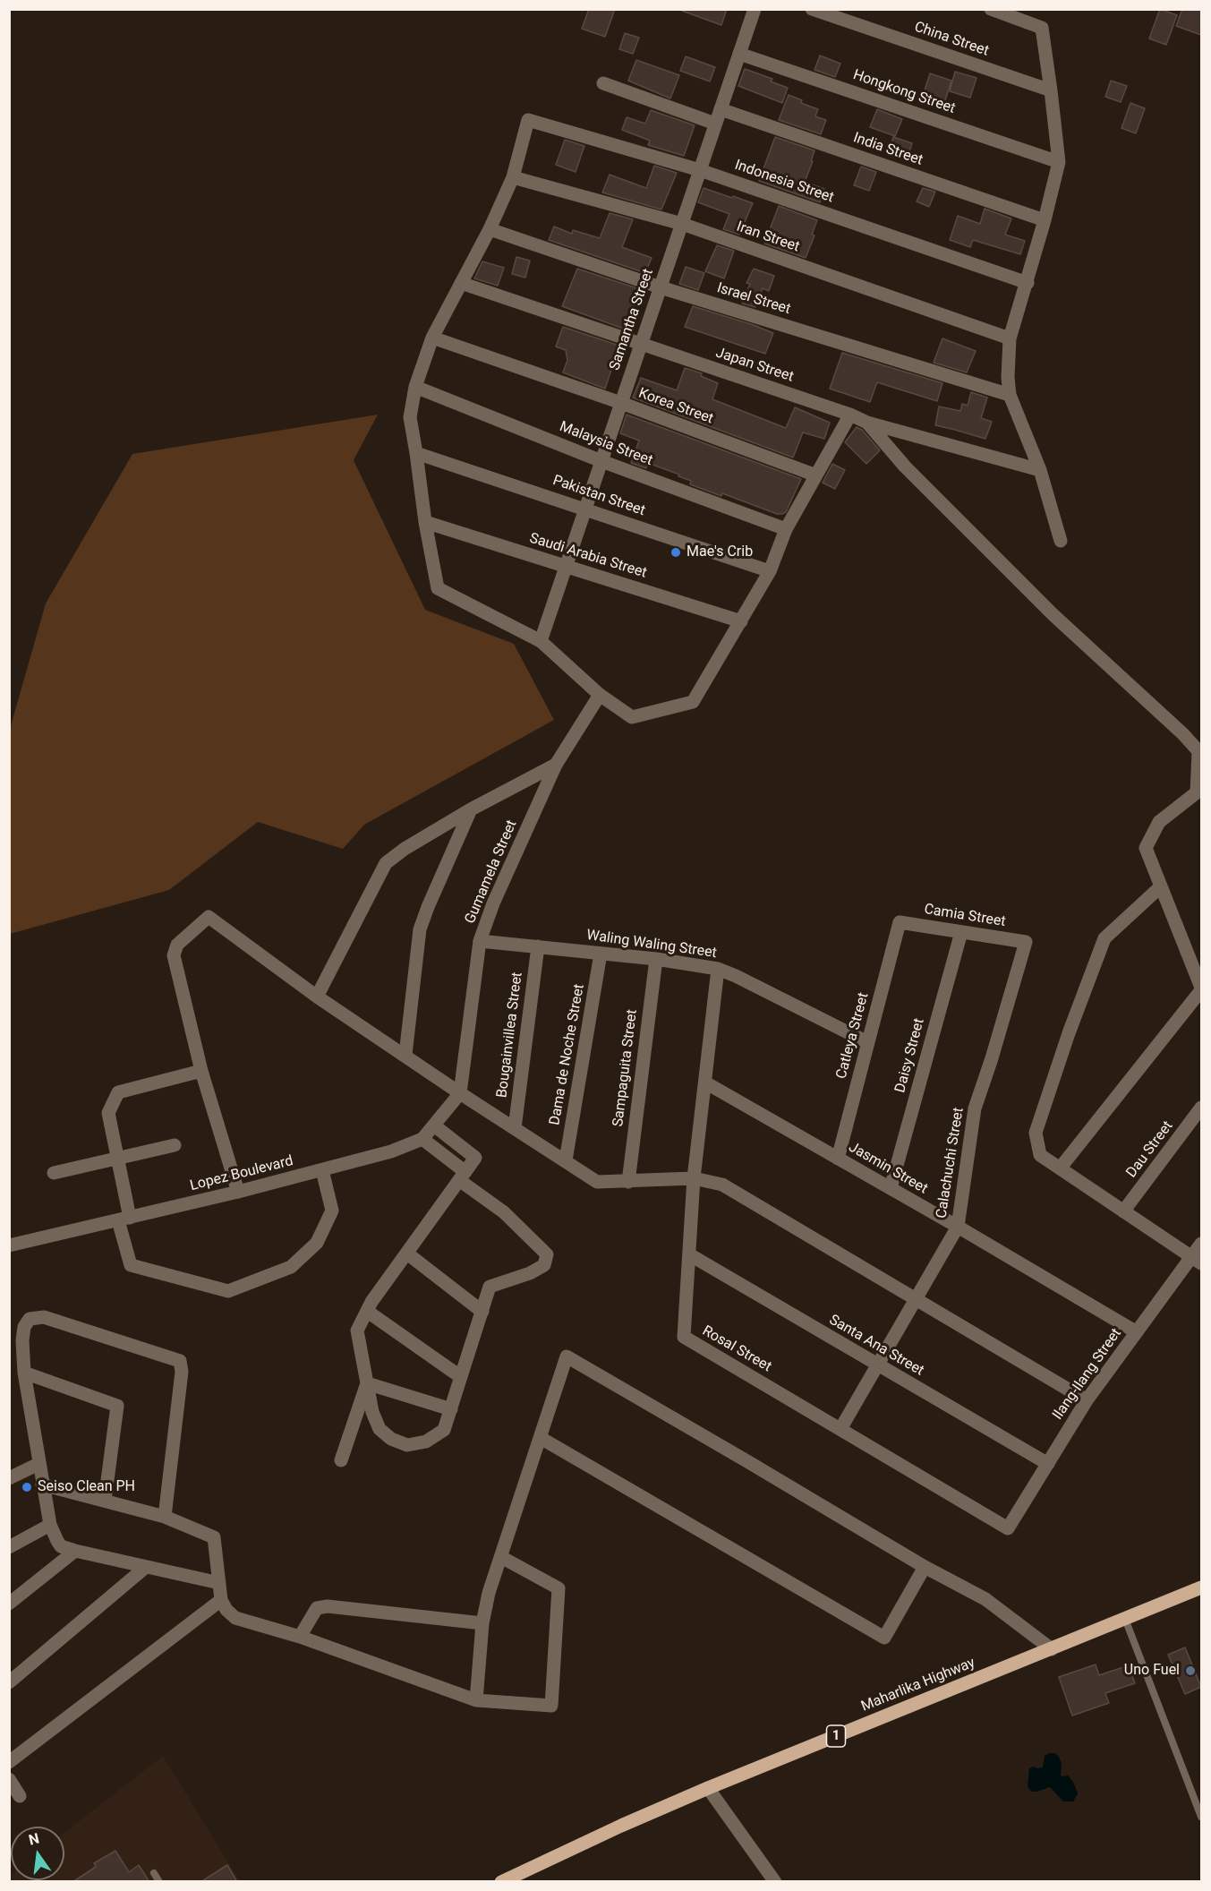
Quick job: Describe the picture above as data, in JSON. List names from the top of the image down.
{
  "streets": {
    "main road": ["Maharlika Highway", "1"],
    "street": [
      "China Street",
      "Hongkong Street",
      "India Street",
      "Indonesia Street",
      "Iran Street",
      "Israel Street",
      "Samantha Street",
      "Japan Street",
      "Korea Street",
      "Malaysia Street",
      "Pakistan Street",
      "Saudi Arabia Street",
      "Gumamela Street",
      "Camia Street",
      "Waling Waling Street",
      "Bougainvillea Street",
      "Catleya Street",
      "Dama de Noche Street",
      "Daisy Street",
      "Sampaguita Street",
      "Dau Street",
      "Calachuchi Street",
      "Jasmin Street",
      "Lopez Boulevard",
      "Santa Ana Street",
      "Rosal Street",
      "Ilang-Ilang Street"
    ]
  },
  "crossings": [
    ["Hongkong Street", "Samantha Street"],
    ["India Street", "Samantha Street"],
    ["Indonesia Street", "Iran Street"],
    ["Indonesia Street", "Samantha Street"],
    ["Iran Street", "Samantha Street"],
    ["Israel Street", "Samantha Street"],
    ["Samantha Street", "Japan Street"],
    ["Samantha Street", "Korea Street"],
    ["Samantha Street", "Malaysia Street"],
    ["Samantha Street", "Pakistan Street"],
    ["Samantha Street", "Saudi Arabia Street"],
    ["Gumamela Street", "Waling Waling Street"],
    ["Gumamela Street", "Lopez Boulevard"],
    ["Camia Street", "Catleya Street"],
    ["Camia Street", "Daisy Street"],
    ["Camia Street", "Calachuchi Street"],
    ["Waling Waling Street", "Bougainvillea Street"],
    ["Waling Waling Street", "Catleya Street"],
    ["Waling Waling Street", "Dama de Noche Street"],
    ["Waling Waling Street", "Sampaguita Street"],
    ["Waling Waling Street", "Rosal Street"],
    ["Catleya Street", "Jasmin Street"],
    ["Daisy Street", "Jasmin Street"],
    ["Calachuchi Street", "Jasmin Street"],
    ["Calachuchi Street", "Santa Ana Street"],
    ["Calachuchi Street", "Rosal Street"],
    ["Jasmin Street", "Rosal Street"],
    ["Jasmin Street", "Ilang-Ilang Street"],
    ["Santa Ana Street", "Rosal Street"],
    ["Santa Ana Street", "Ilang-Ilang Street"],
    ["Rosal Street", "Ilang-Ilang Street"]
  ],
  "places": ["Mae's Crib", "Seiso Clean PH", "Uno Fuel"],
  "north": "top"
}
